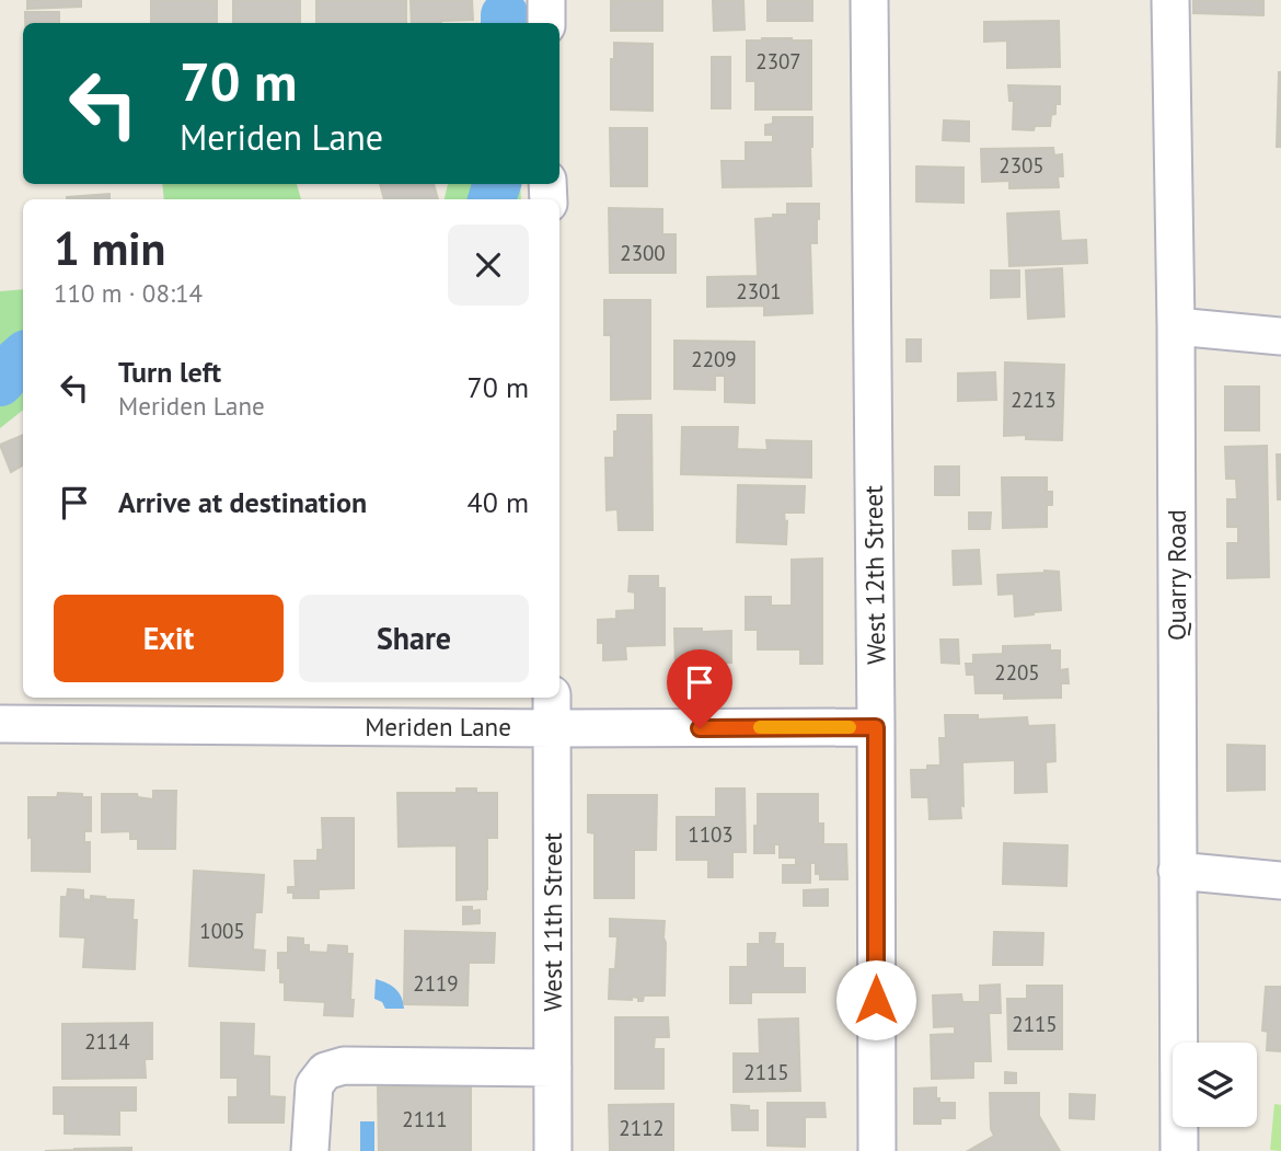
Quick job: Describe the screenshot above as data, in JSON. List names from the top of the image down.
{
  "streets": {
    "street": [
      "West 12th Street",
      "Quarry Road",
      "Meriden Lane",
      "West 11th Street"
    ]
  },
  "crossings": [
    ["West 12th Street", "Meriden Lane"],
    ["Meriden Lane", "West 11th Street"]
  ],
  "house_numbers": [
    "2307",
    "2305",
    "2300",
    "2301",
    "2209",
    "2213",
    "2205",
    "1103",
    "1005",
    "2119",
    "2115",
    "2114",
    "2115",
    "2111",
    "2112"
  ],
  "page": {
    "turn": ["70 m", "Meriden Lane"],
    "heading": ["1 min", "110 m · 08:14"],
    "list": [
      {
        "name": "Turn left",
        "note": "Meriden Lane",
        "value": "70 m"
      },
      {
        "name": "Arrive at destination",
        "value": "40 m"
      }
    ],
    "buttons": ["Exit", "Share"]
  }
}
